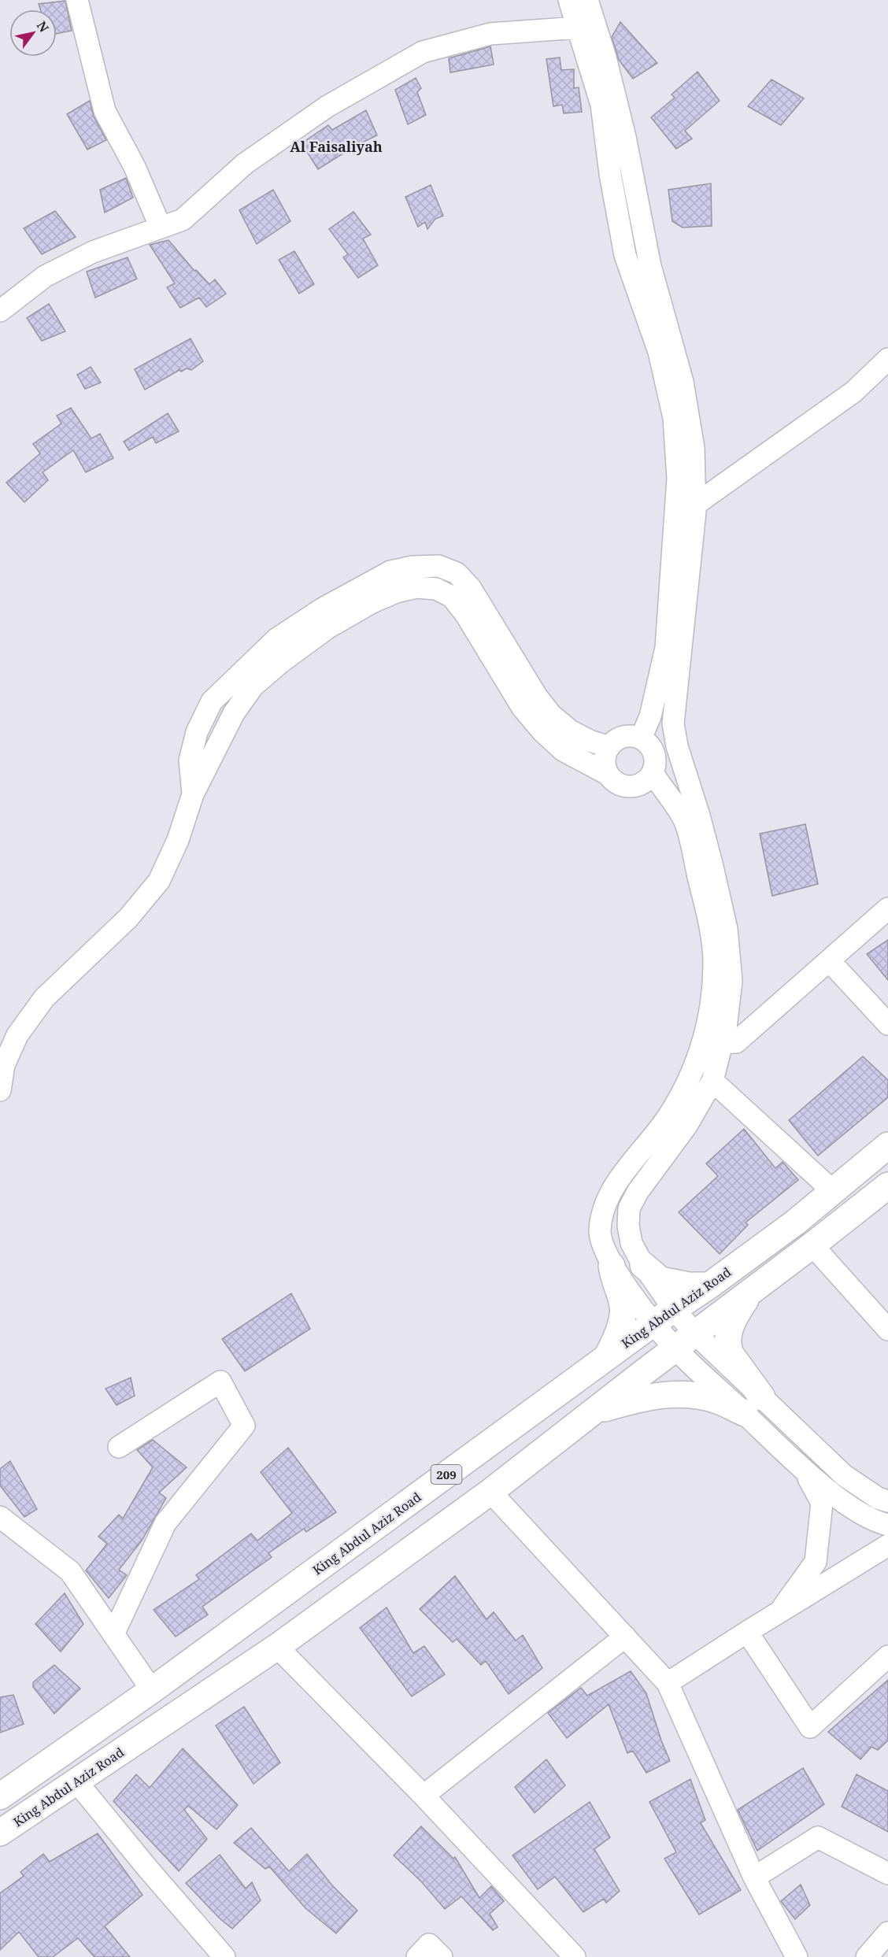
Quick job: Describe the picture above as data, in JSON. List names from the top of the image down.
{
  "streets": {
    "main road": ["King Abdul Aziz Road", "209"]
  },
  "districts": ["Al Faisaliyah"],
  "north": "top right"
}
